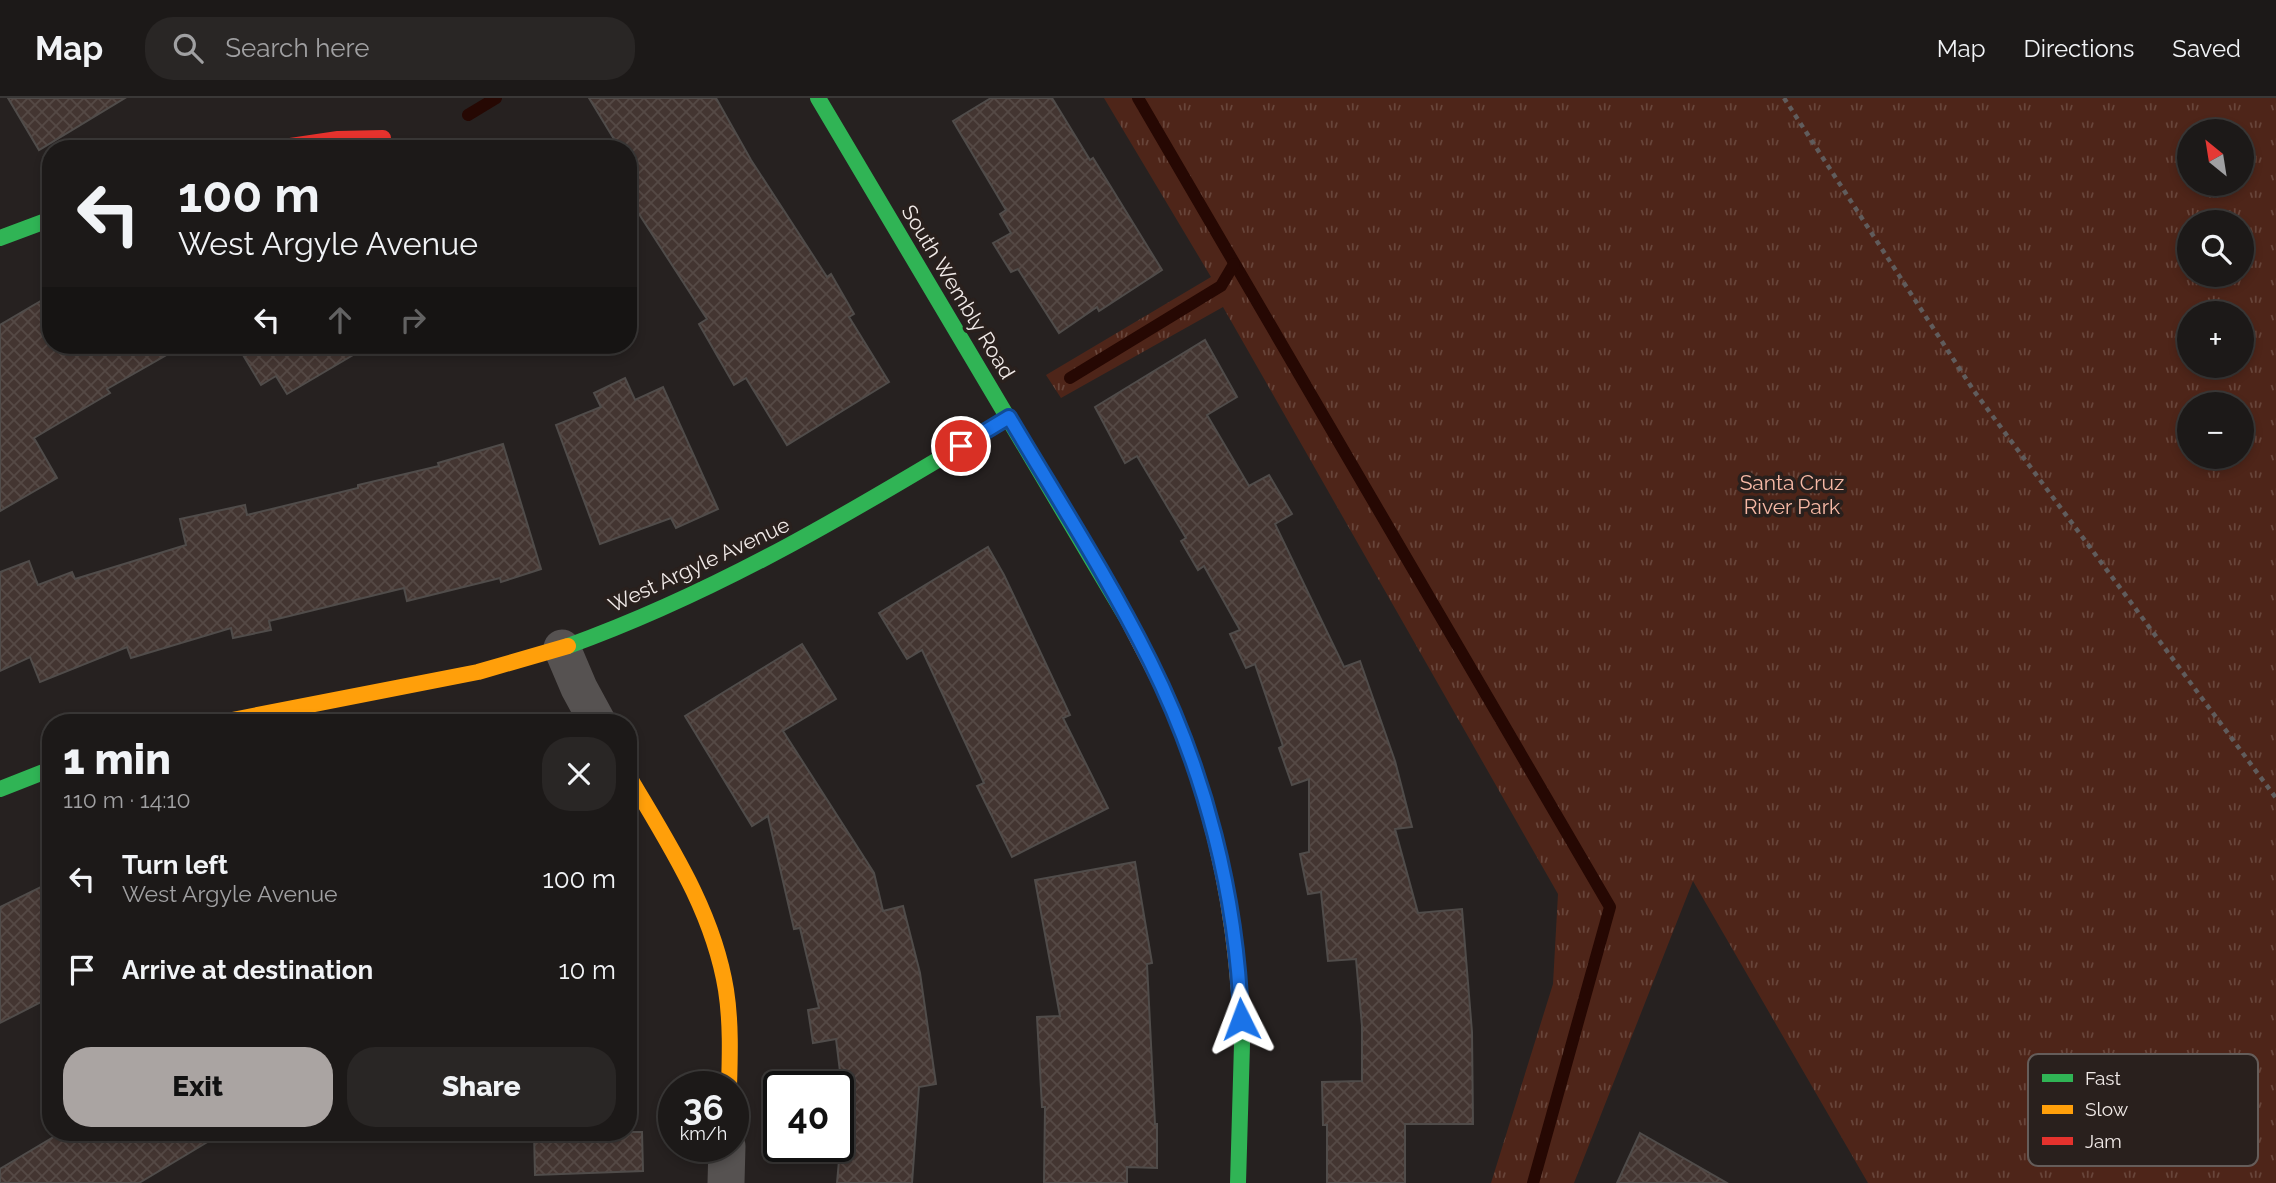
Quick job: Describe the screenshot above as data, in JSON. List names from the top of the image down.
{
  "streets": {
    "street": ["South Wembly Road", "West Argyle Avenue"]
  },
  "crossings": [
    ["South Wembly Road", "West Argyle Avenue"]
  ],
  "parks": ["Santa Cruz River Park"],
  "legend": ["Fast", "Slow", "Jam"],
  "north": "top left",
  "page": {
    "header": "Map",
    "search": "Search here",
    "nav": ["Map", "Directions", "Saved"],
    "map_buttons": ["+", "−"],
    "turn": ["100 m", "West Argyle Avenue"],
    "heading": ["1 min", "110 m · 14:10"],
    "list": [
      {
        "name": "Turn left",
        "note": "West Argyle Avenue",
        "value": "100 m"
      },
      {
        "name": "Arrive at destination",
        "value": "10 m"
      }
    ],
    "buttons": ["Exit", "Share"],
    "speed": "36 km/h",
    "limit": "40"
  }
}
